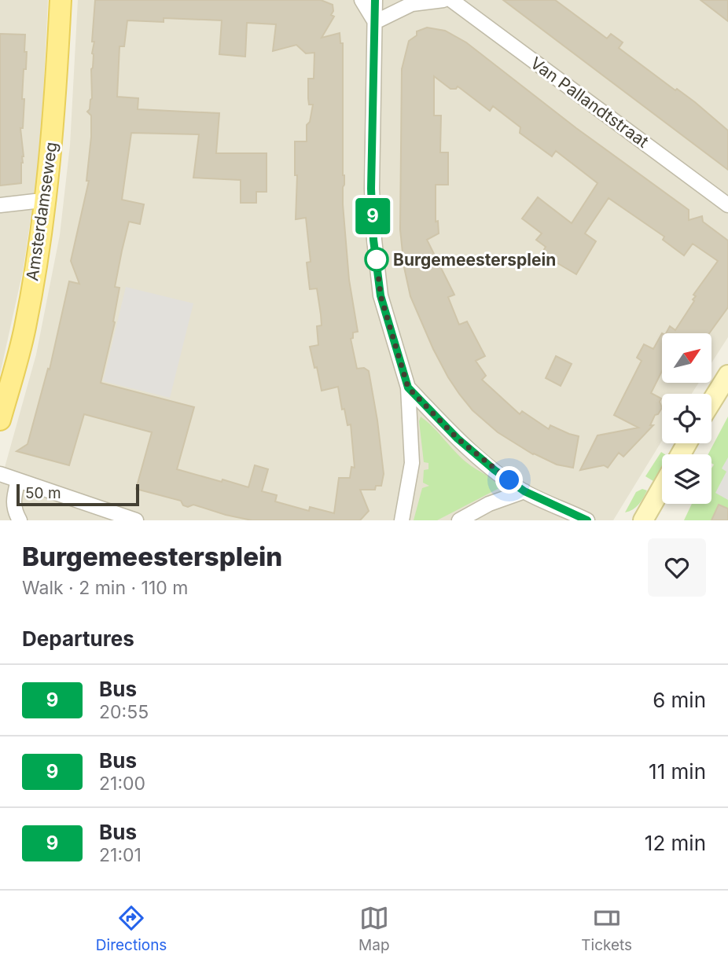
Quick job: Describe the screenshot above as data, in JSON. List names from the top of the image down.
{
  "streets": {
    "main road": ["Amsterdamseweg"],
    "street": ["Van Pallandtstraat"]
  },
  "places": ["Burgemeestersplein"],
  "lines": ["bus line 9"],
  "scale_bar": "50 m",
  "north": "top right",
  "page": {
    "on_map": "9",
    "scale": "50 m",
    "heading": [
      ["Burgemeestersplein", "Walk · 2 min · 110 m"],
      "Departures"
    ],
    "list": [
      {
        "mark": "9",
        "name": "Bus",
        "note": "20:55",
        "value": "6 min"
      },
      {
        "mark": "9",
        "name": "Bus",
        "note": "21:00",
        "value": "11 min"
      },
      {
        "mark": "9",
        "name": "Bus",
        "note": "21:01",
        "value": "12 min"
      }
    ],
    "tabs": ["Directions", "Map", "Tickets"]
  }
}
